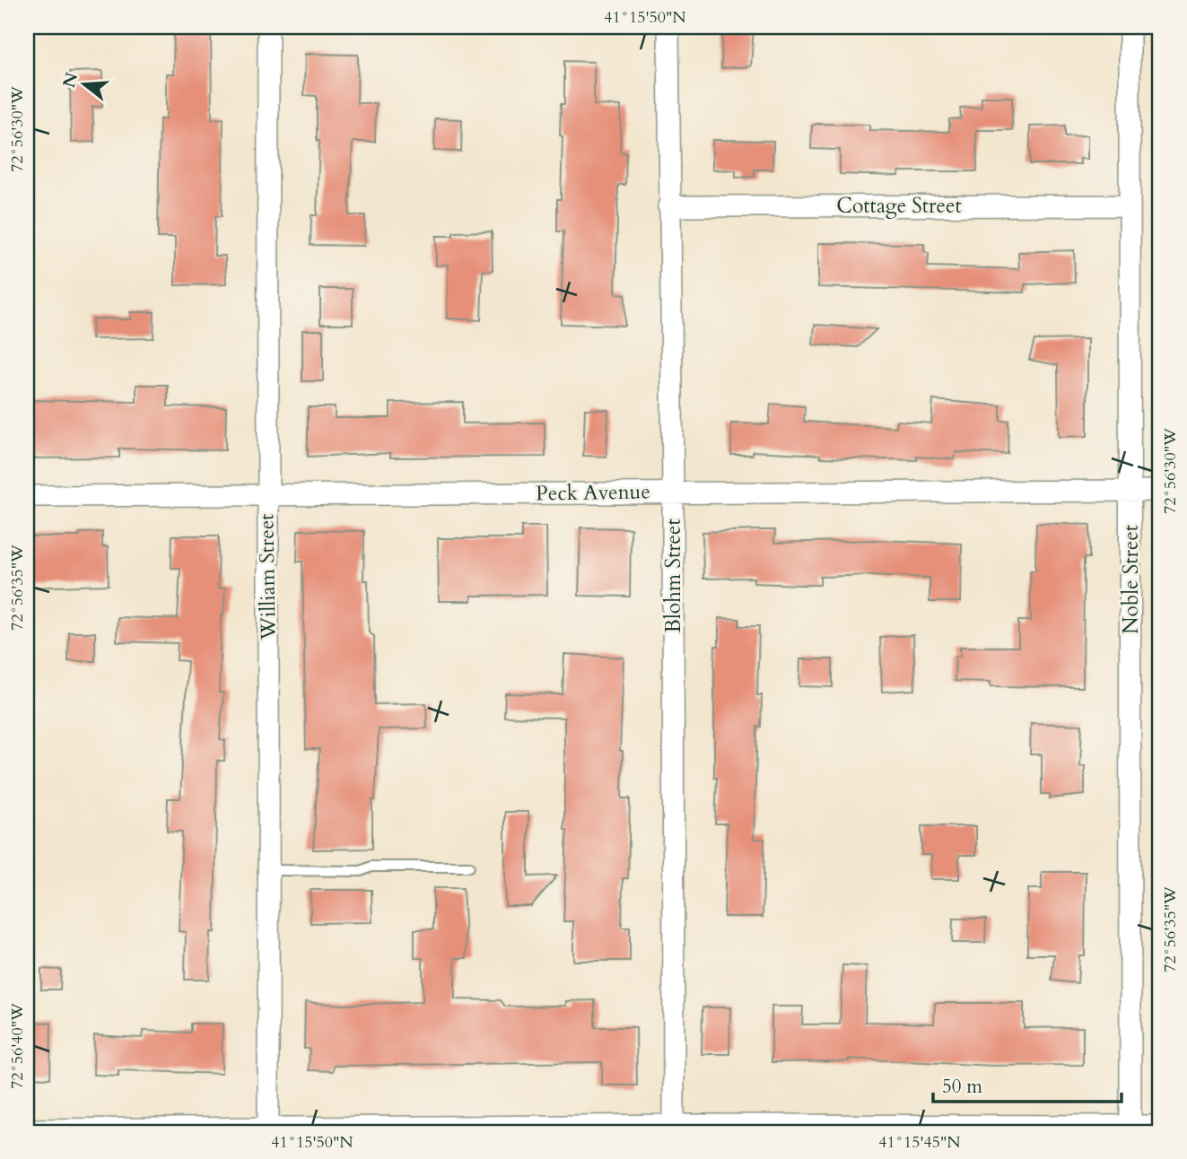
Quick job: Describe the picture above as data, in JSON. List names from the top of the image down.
{
  "streets": {
    "street": [
      "Cottage Street",
      "Peck Avenue",
      "Blohm Street",
      "William Street",
      "Noble Street"
    ]
  },
  "crossings": [
    ["Cottage Street", "Blohm Street"],
    ["Cottage Street", "Noble Street"],
    ["Peck Avenue", "Blohm Street"],
    ["Peck Avenue", "William Street"],
    ["Peck Avenue", "Noble Street"]
  ],
  "scale_bar": "50 m",
  "north": "left",
  "coordinates": [
    "41°15'50\"N",
    "72°56'30\"W",
    "72°56'35\"W",
    "72°56'40\"W",
    "41°15'45\"N"
  ]
}
